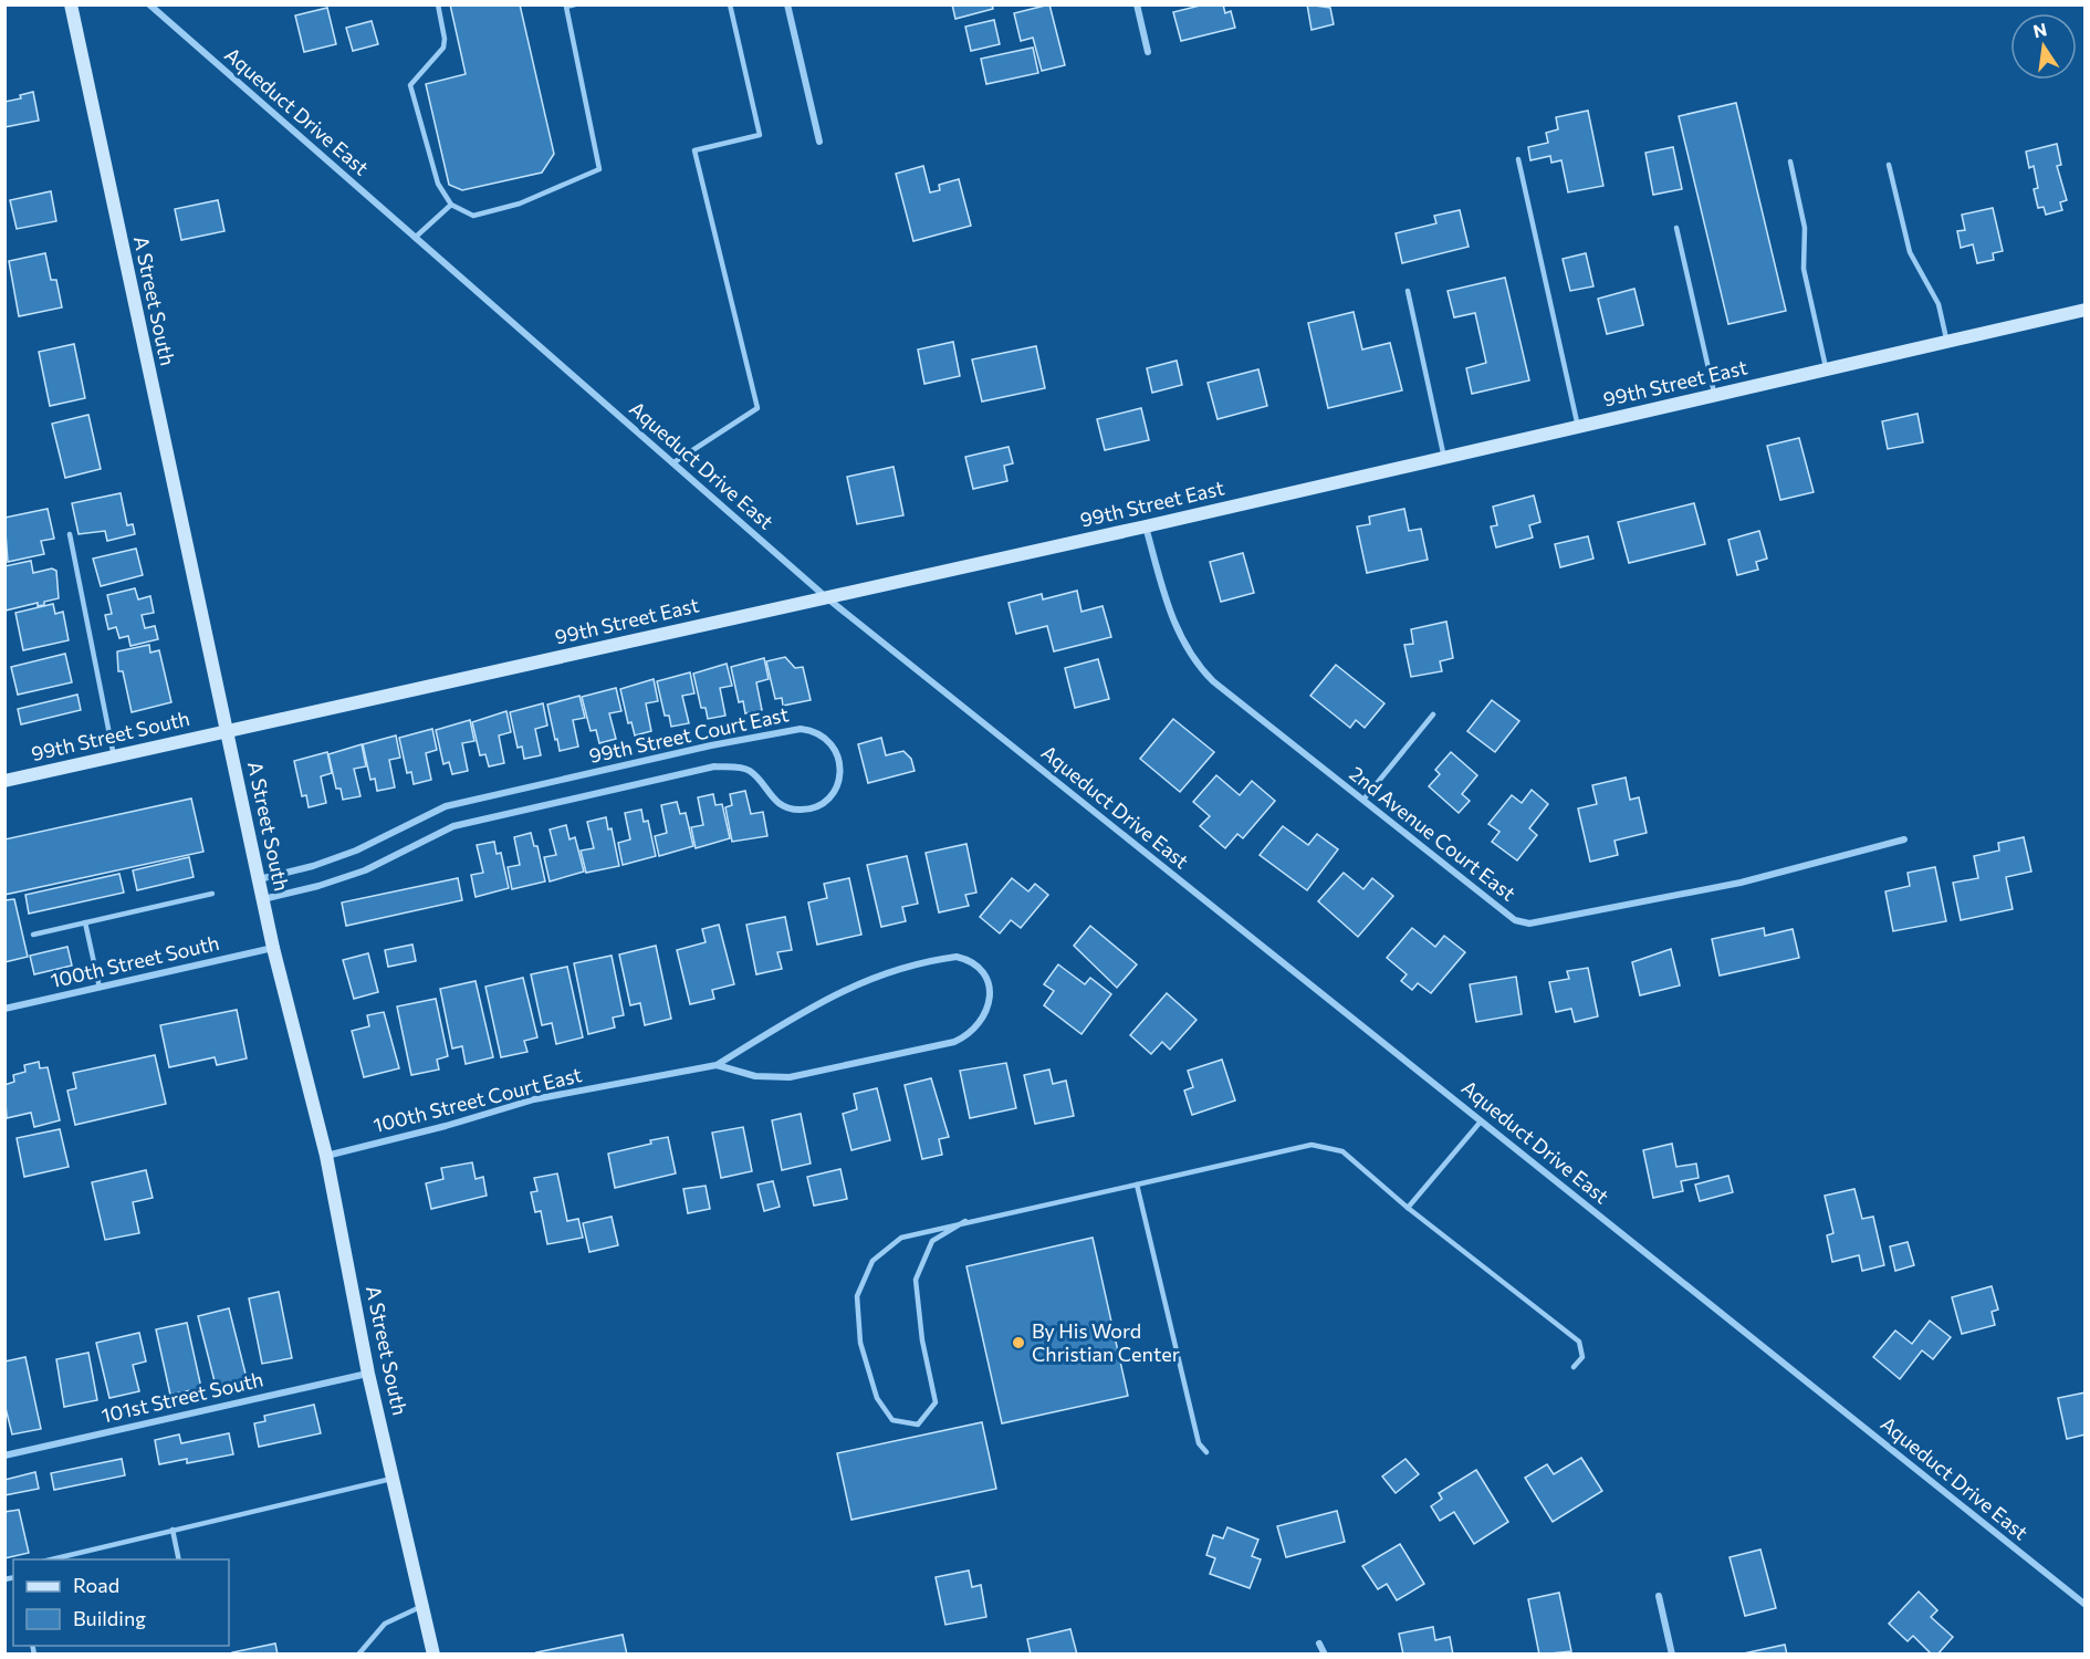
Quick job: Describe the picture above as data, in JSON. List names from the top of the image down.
{
  "streets": {
    "street": [
      "Aqueduct Drive East",
      "A Street South",
      "99th Street East",
      "99th Street Court East",
      "99th Street South",
      "2nd Avenue Court East",
      "100th Street South",
      "100th Street Court East",
      "101st Street South"
    ]
  },
  "crossings": [
    ["Aqueduct Drive East", "99th Street East"],
    ["A Street South", "99th Street East"],
    ["A Street South", "99th Street Court East"],
    ["A Street South", "99th Street South"],
    ["A Street South", "100th Street South"],
    ["A Street South", "100th Street Court East"],
    ["A Street South", "101st Street South"],
    ["99th Street East", "99th Street South"],
    ["99th Street East", "2nd Avenue Court East"]
  ],
  "places": ["By His Word Christian Center"],
  "legend": ["Road", "Building"],
  "north": "top"
}
